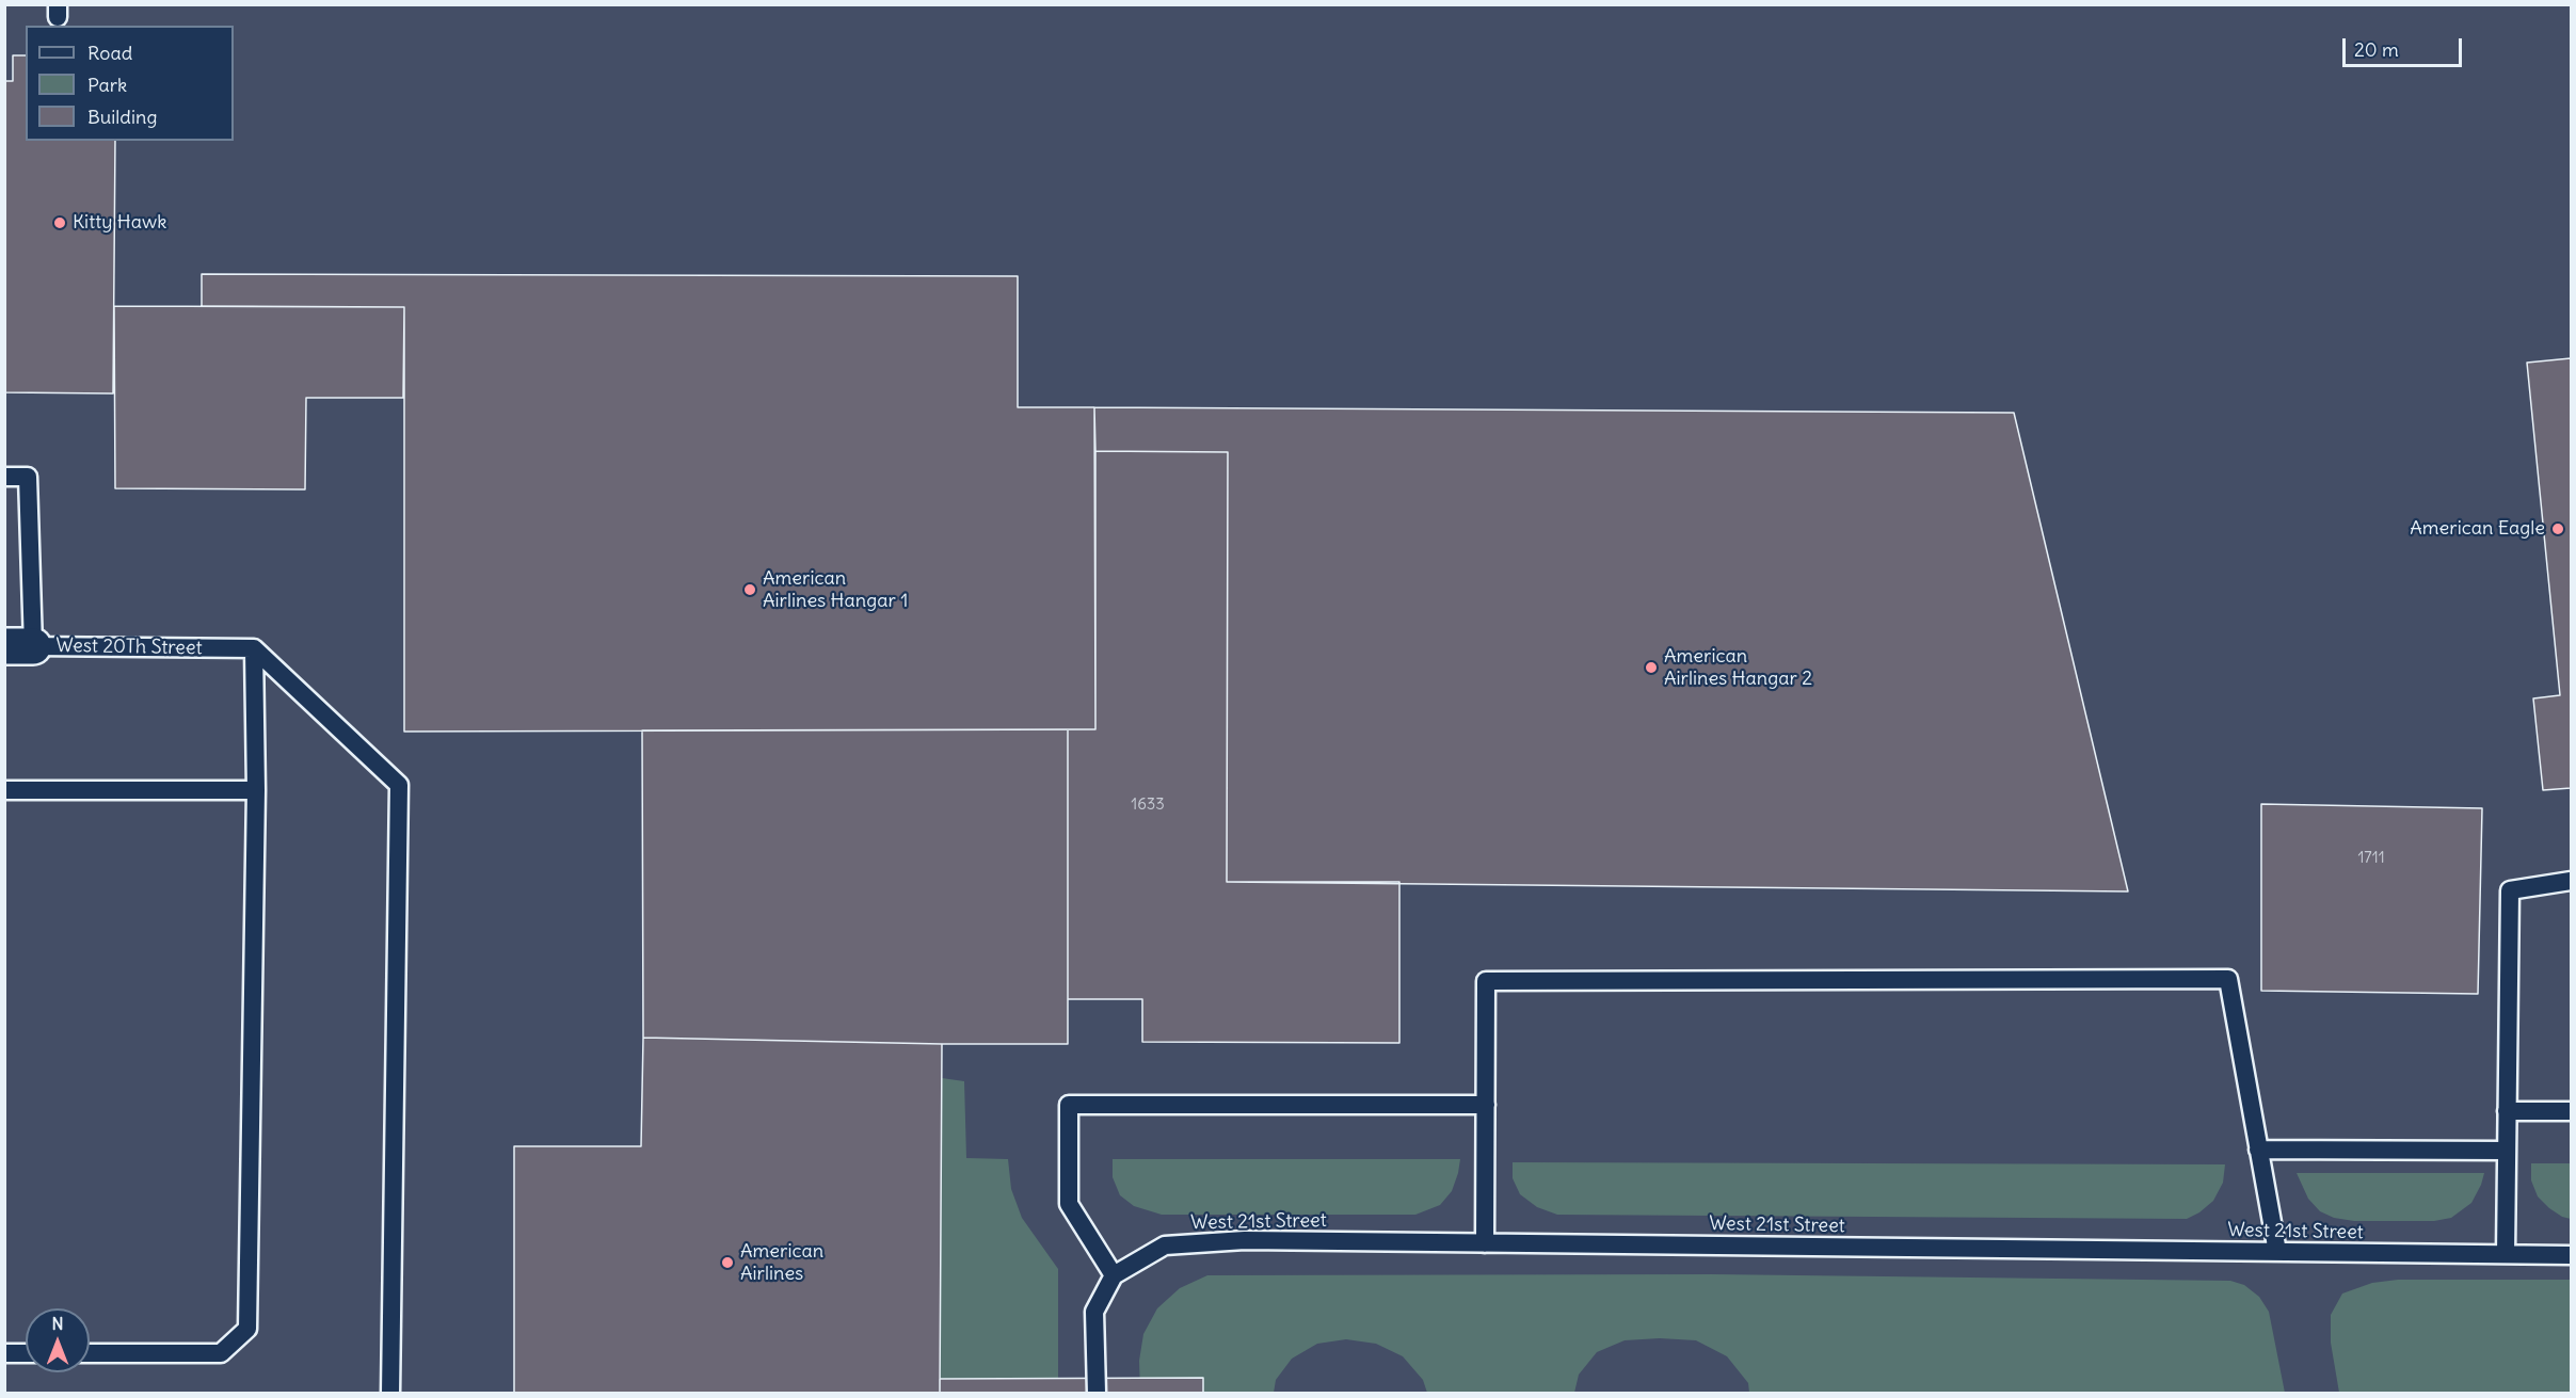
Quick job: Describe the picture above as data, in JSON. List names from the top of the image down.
{
  "streets": {
    "lane": ["West 20Th Street", "West 21st Street"]
  },
  "places": [
    "Kitty Hawk",
    "American Eagle",
    "American Airlines Hangar 1",
    "American Airlines Hangar 2",
    "American Airlines"
  ],
  "house_numbers": ["1633", "1711"],
  "legend": ["Road", "Park", "Building"],
  "scale_bar": "20 m",
  "north": "top"
}
